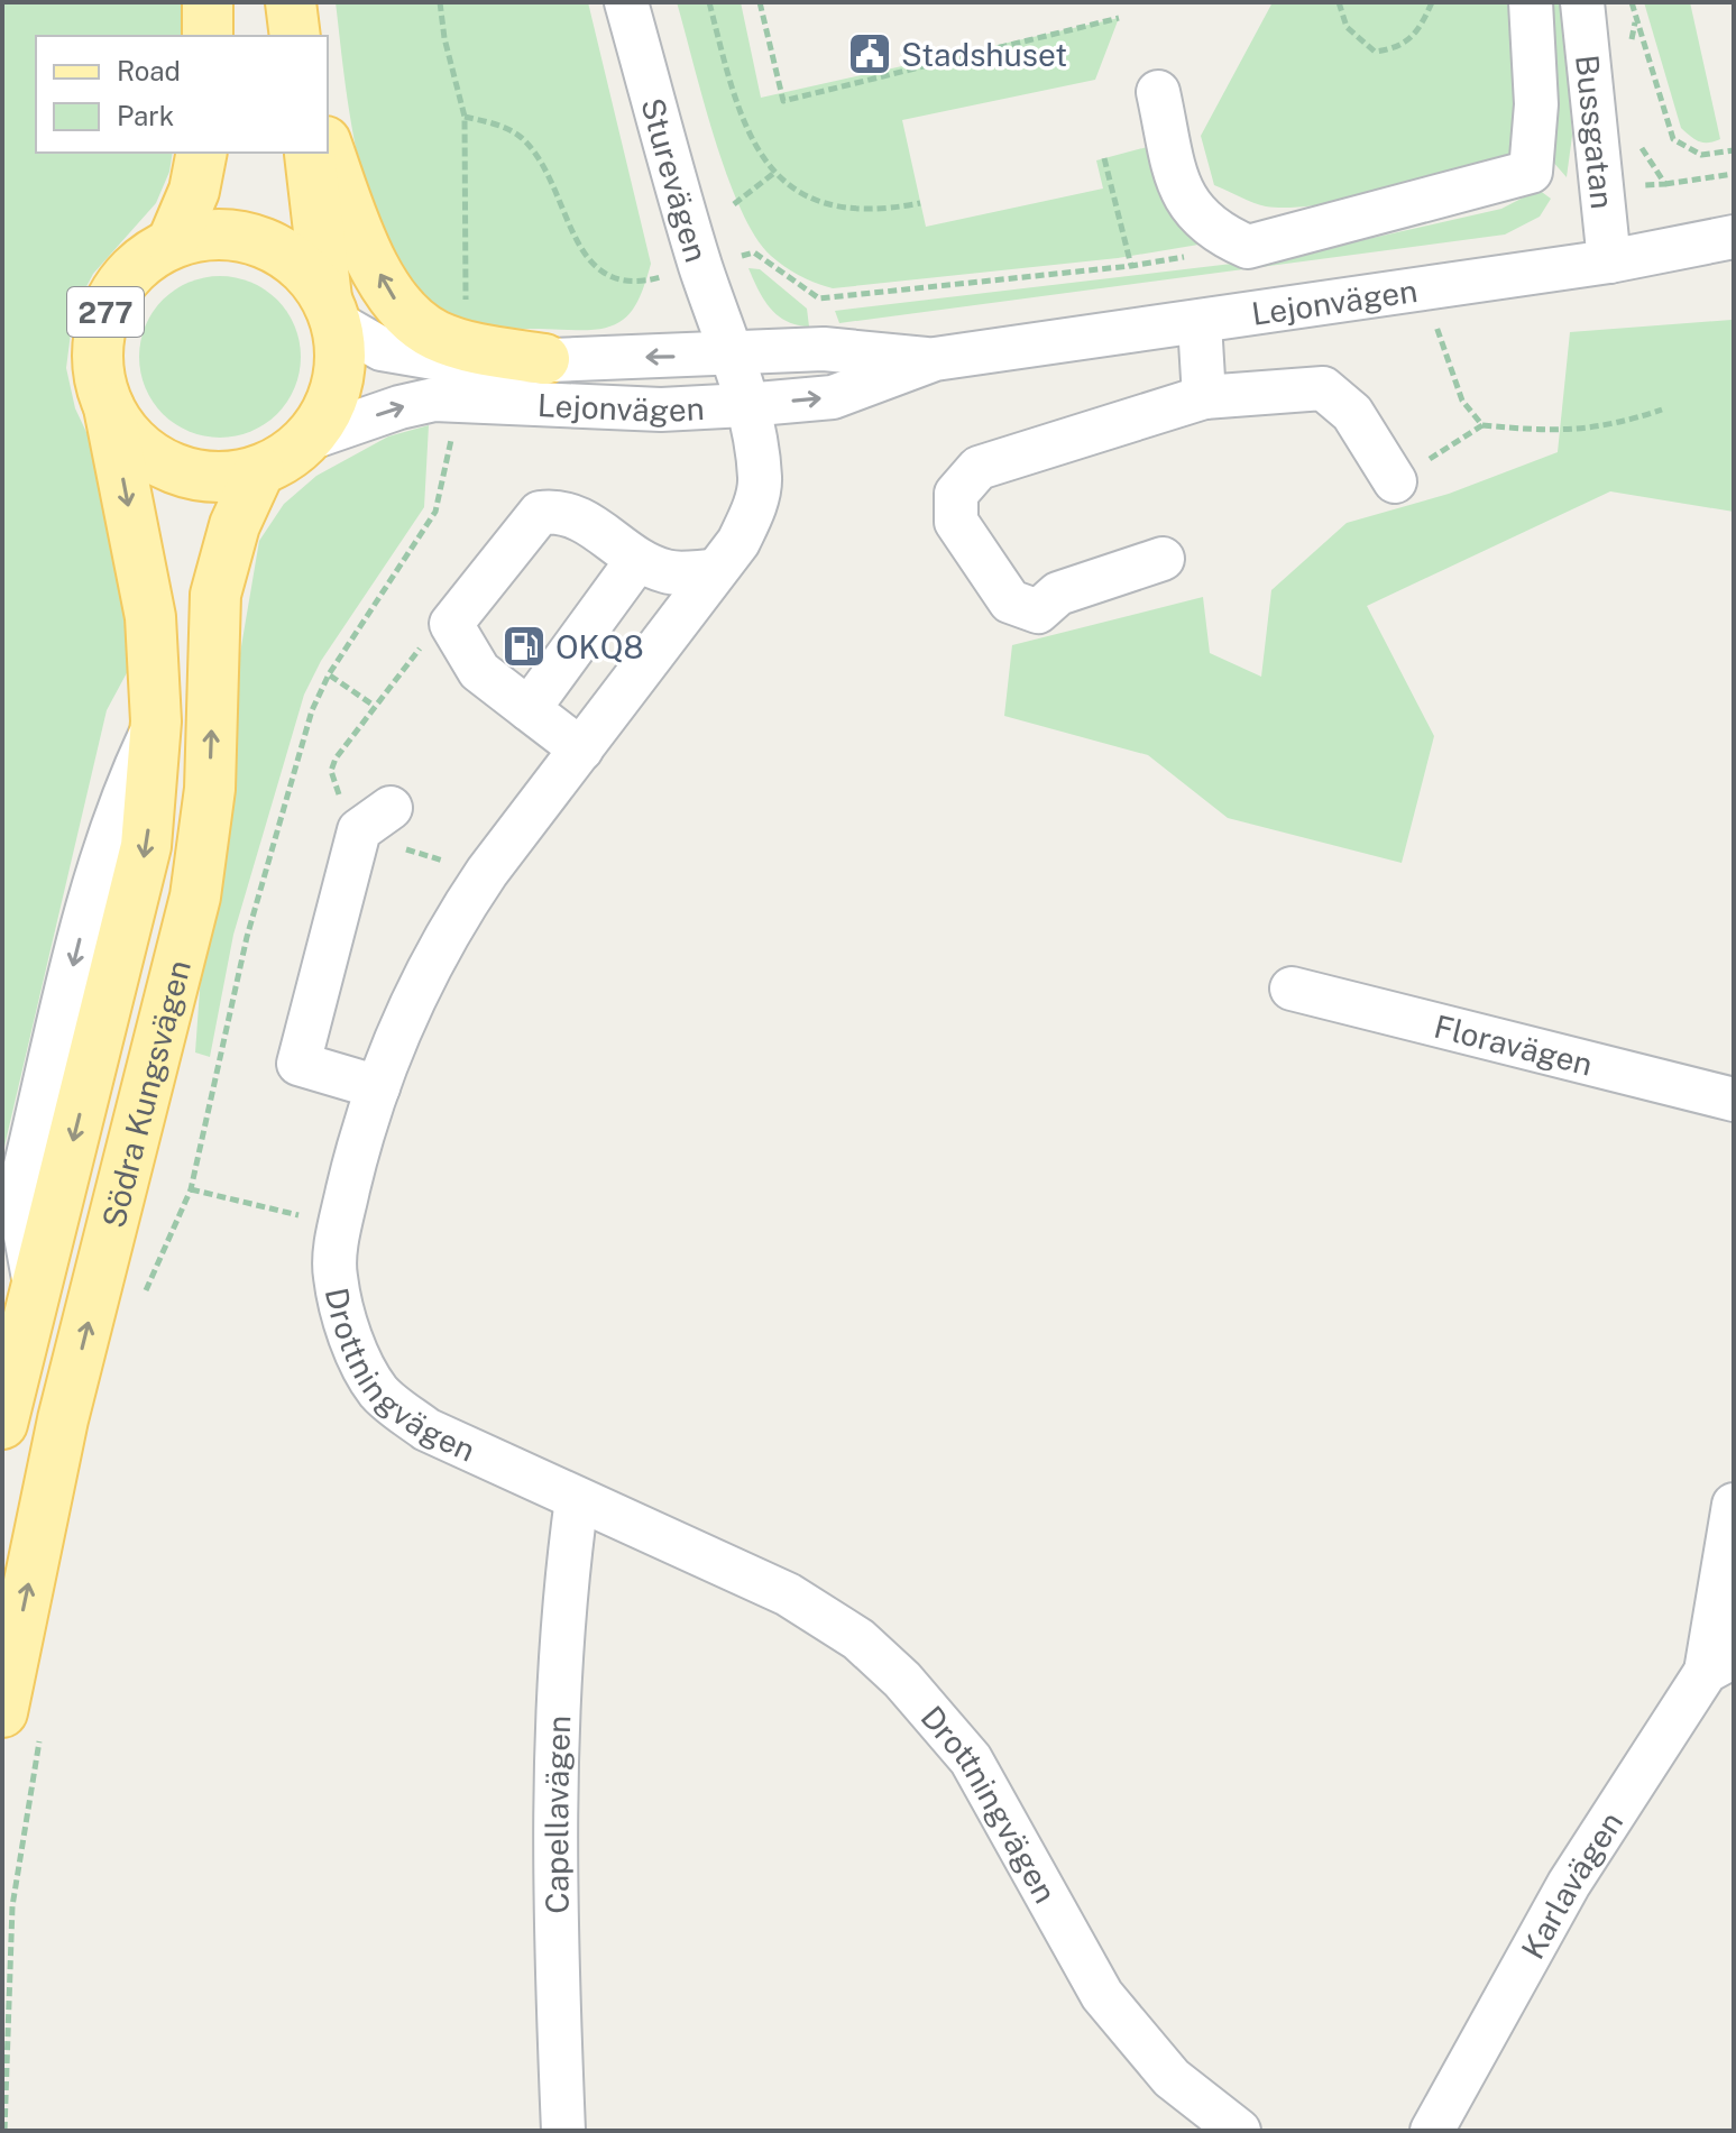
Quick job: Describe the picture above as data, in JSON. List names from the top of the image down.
{
  "streets": {
    "main road": ["277", "Södra Kungsvägen"],
    "street": [
      "Bussgatan",
      "Sturevägen",
      "Lejonvägen",
      "Floravägen",
      "Drottningvägen",
      "Capellavägen",
      "Karlavägen"
    ]
  },
  "crossings": [
    ["Bussgatan", "Lejonvägen"],
    ["Sturevägen", "Lejonvägen"],
    ["Sturevägen", "Drottningvägen"],
    ["Lejonvägen", "Södra Kungsvägen"],
    ["Lejonvägen", "Drottningvägen"],
    ["Drottningvägen", "Capellavägen"]
  ],
  "places": {
    "public building": ["Stadshuset"],
    "fuel station": ["OKQ8"]
  },
  "legend": ["Road", "Park"]
}
